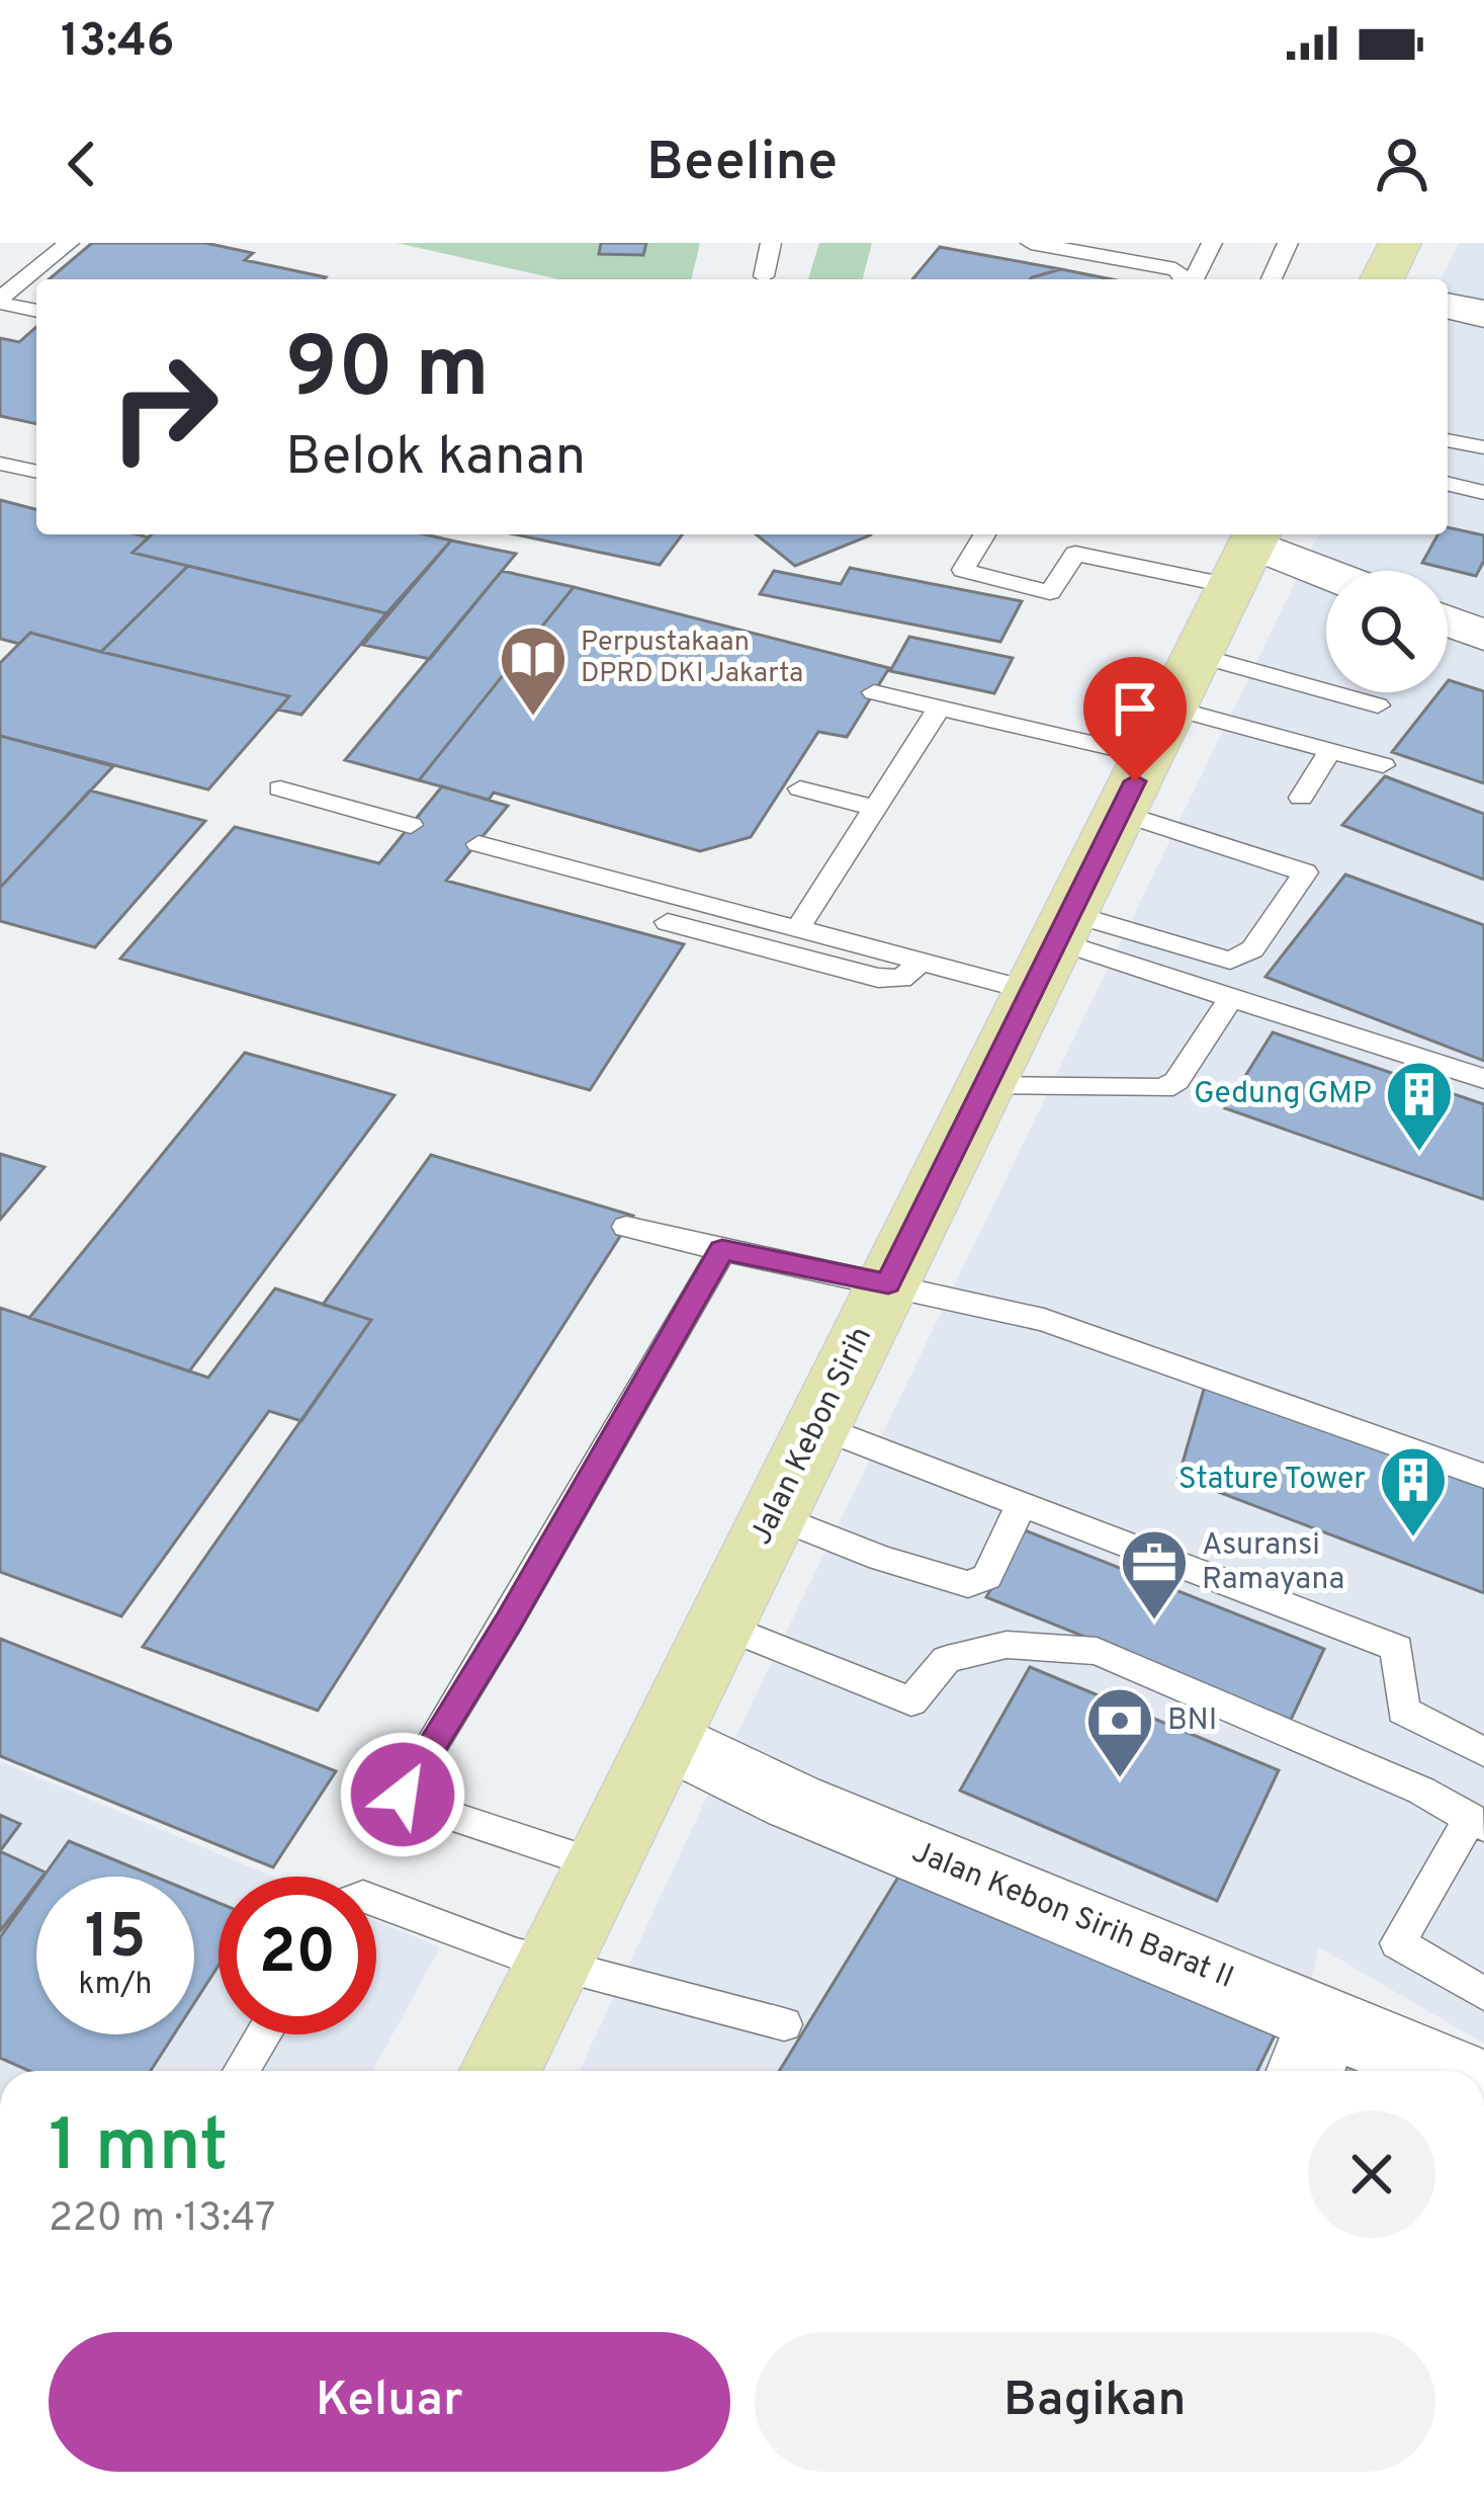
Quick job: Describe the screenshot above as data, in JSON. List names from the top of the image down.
{
  "streets": {
    "main road": ["Jalan Kebon Sirih"],
    "street": ["Jalan Kebon Sirih Barat II"]
  },
  "crossings": [
    ["Jalan Kebon Sirih", "Jalan Kebon Sirih Barat II"]
  ],
  "places": {
    "library": ["Perpustakaan DPRD DKI Jakarta"],
    "building": ["Gedung GMP", "Stature Tower"],
    "office": ["Asuransi Ramayana"],
    "bank": ["BNI"]
  },
  "page": {
    "status": "13:46",
    "header": "Beeline",
    "turn": ["90 m", "Belok kanan"],
    "speed": "15 km/h",
    "limit": "20",
    "heading": ["1 mnt", "220 m · 13:47"],
    "buttons": ["Keluar", "Bagikan"]
  }
}
